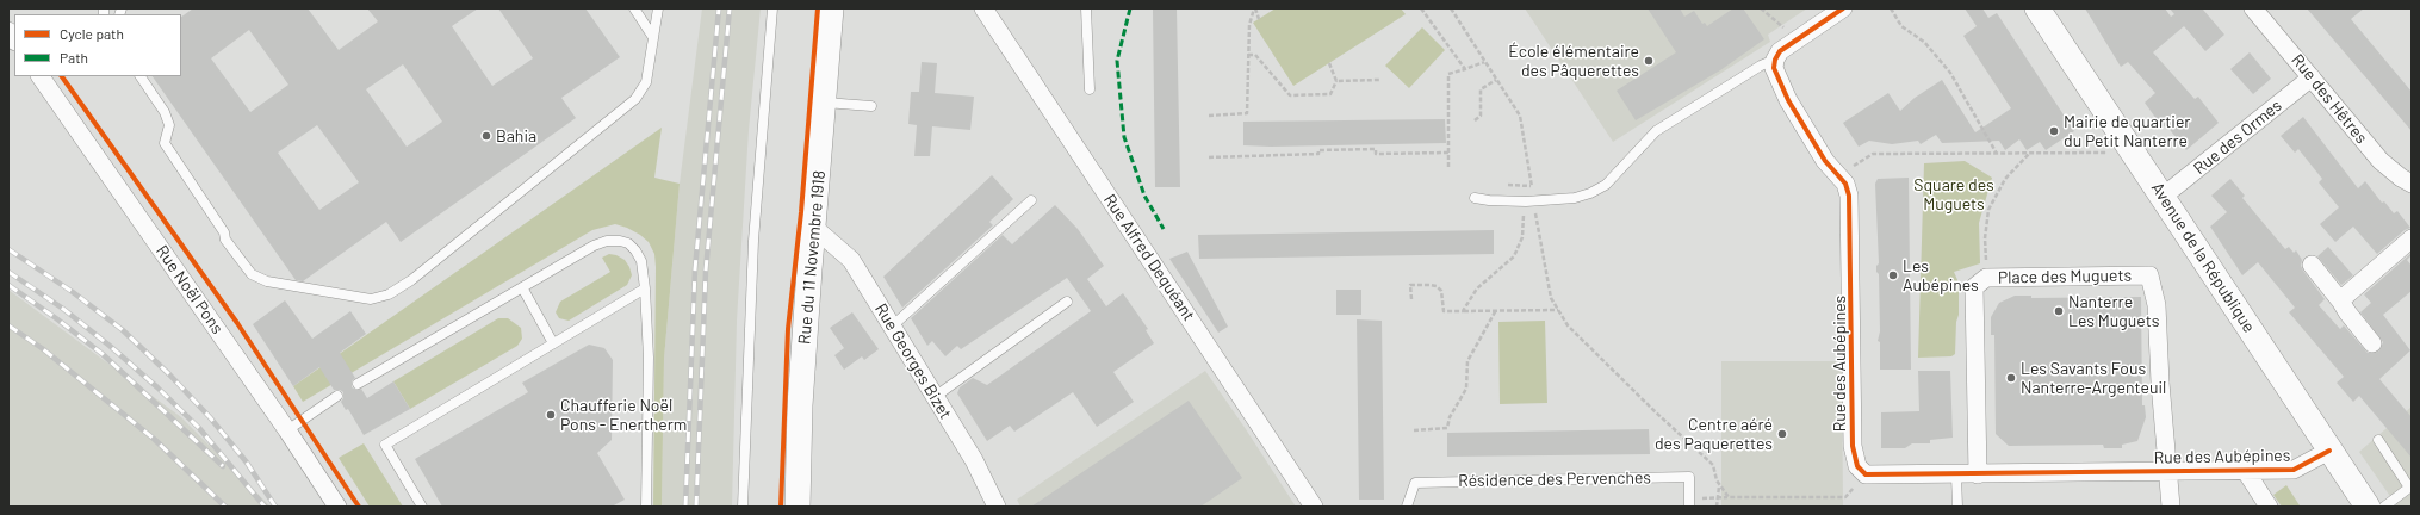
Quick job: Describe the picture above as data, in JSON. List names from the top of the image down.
{
  "streets": {
    "main road": ["Rue du 11 Novembre 1918", "Avenue de la République"],
    "street": [
      "Rue des Hêtres",
      "Rue des Ormes",
      "Rue Alfred Dequéant",
      "Place des Muguets",
      "Rue Noël Pons",
      "Rue Georges Bizet",
      "Rue des Aubépines"
    ],
    "lane": ["Résidence des Pervenches"]
  },
  "crossings": [
    ["Rue des Hêtres", "Rue des Ormes"],
    ["Rue des Ormes", "Avenue de la République"],
    ["Rue du 11 Novembre 1918", "Rue Georges Bizet"],
    ["Avenue de la République", "Rue des Aubépines"],
    ["Place des Muguets", "Rue des Aubépines"]
  ],
  "parks": ["Square des Muguets"],
  "places": [
    "École élémentaire des Pâquerettes",
    "Mairie de quartier du Petit Nanterre",
    "Bahia",
    "Les Aubépines",
    "Nanterre Les Muguets",
    "Les Savants Fous Nanterre-Argenteuil",
    "Chaufferie Noël Pons - Enertherm",
    "Centre aéré des Paquerettes"
  ],
  "legend": ["Cycle path", "Path"]
}
